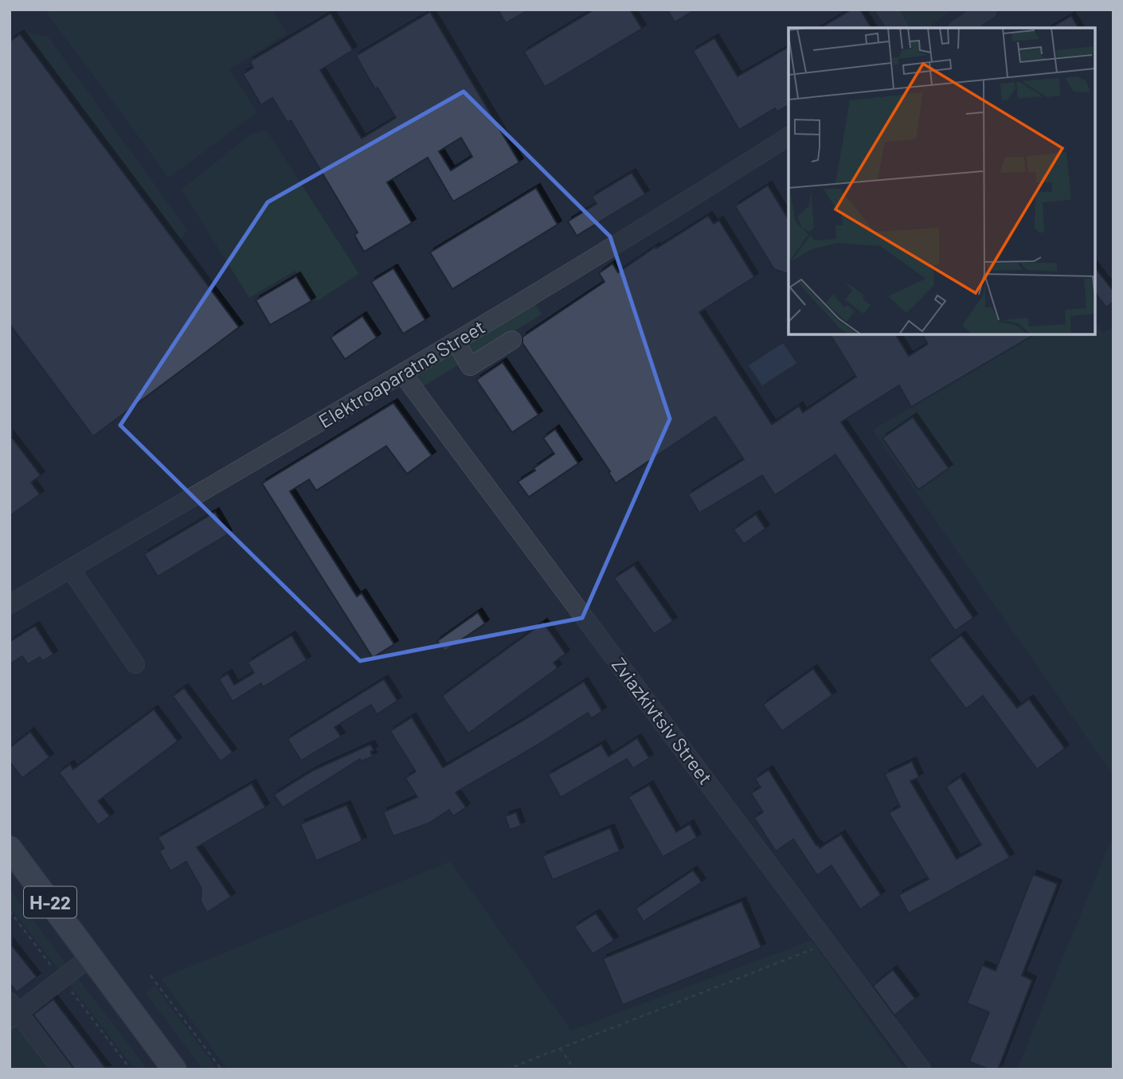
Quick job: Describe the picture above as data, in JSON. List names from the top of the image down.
{
  "streets": {
    "main road": ["Н-22"],
    "street": ["Elektroaparatna Street", "Zviazkivtsiv Street"]
  },
  "crossings": [
    ["Elektroaparatna Street", "Zviazkivtsiv Street"]
  ]
}
